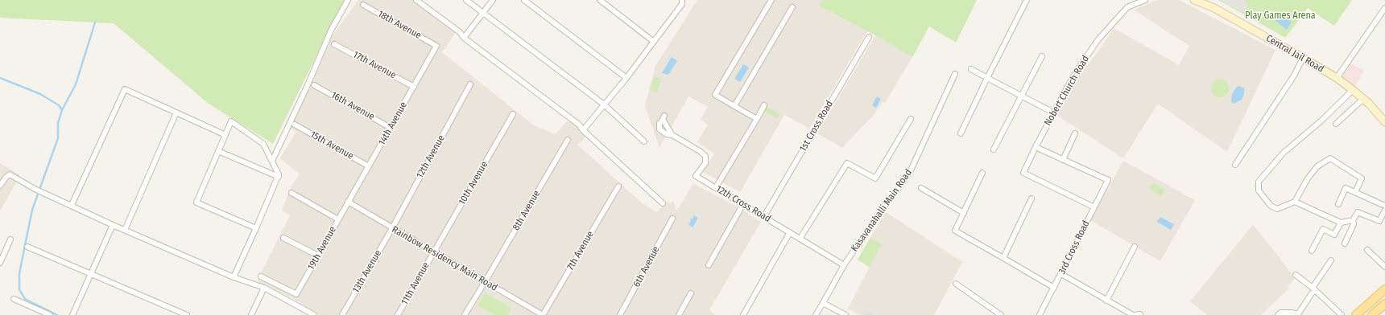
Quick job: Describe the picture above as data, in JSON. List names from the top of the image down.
{
  "streets": {
    "main road": ["Central Jail Road"],
    "street": [
      "18th Avenue",
      "17th Avenue",
      "Nobert Church Road",
      "16th Avenue",
      "14th Avenue",
      "1st Cross Road",
      "15th Avenue",
      "12th Avenue",
      "10th Avenue",
      "12th Cross Road",
      "8th Avenue",
      "Kasavanahalli Main Road",
      "3rd Cross Road",
      "19th Avenue",
      "7th Avenue",
      "Rainbow Residency Main Road",
      "6th Avenue",
      "13th Avenue",
      "11th Avenue"
    ]
  },
  "crossings": [
    ["18th Avenue", "14th Avenue"],
    ["17th Avenue", "14th Avenue"],
    ["Nobert Church Road", "3rd Cross Road"],
    ["16th Avenue", "14th Avenue"],
    ["14th Avenue", "15th Avenue"],
    ["14th Avenue", "19th Avenue"],
    ["14th Avenue", "Rainbow Residency Main Road"],
    ["1st Cross Road", "12th Cross Road"],
    ["12th Avenue", "Rainbow Residency Main Road"],
    ["12th Avenue", "13th Avenue"],
    ["10th Avenue", "Rainbow Residency Main Road"],
    ["10th Avenue", "11th Avenue"],
    ["12th Cross Road", "Kasavanahalli Main Road"],
    ["8th Avenue", "Rainbow Residency Main Road"],
    ["19th Avenue", "Rainbow Residency Main Road"],
    ["7th Avenue", "Rainbow Residency Main Road"],
    ["Rainbow Residency Main Road", "13th Avenue"],
    ["Rainbow Residency Main Road", "11th Avenue"]
  ],
  "parks": ["Play Games Arena"]
}
